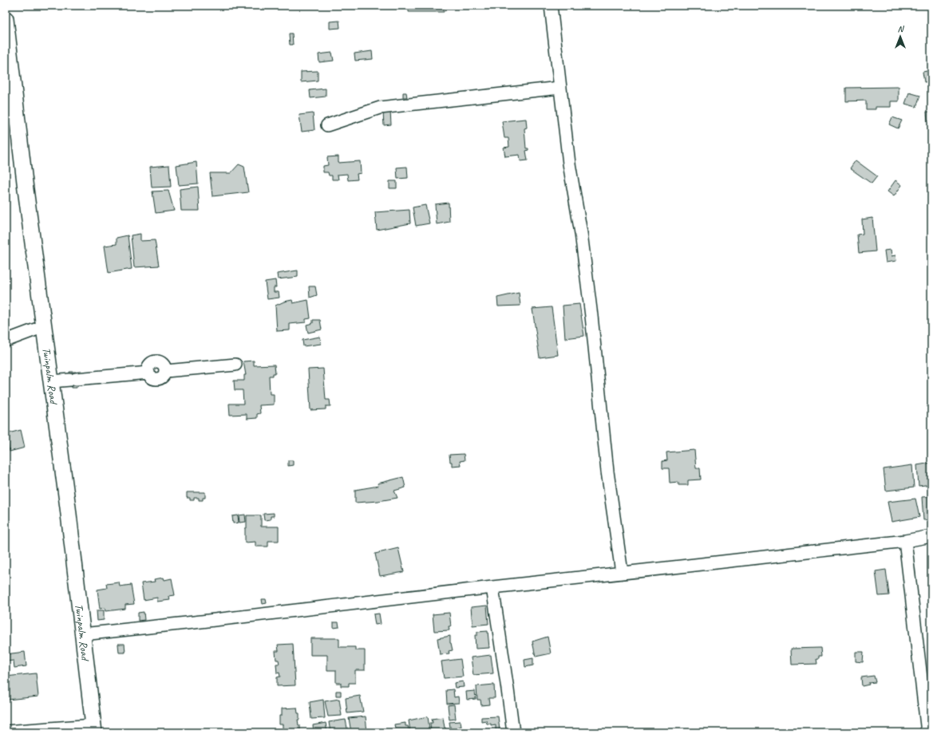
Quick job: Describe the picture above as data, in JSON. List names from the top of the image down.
{
  "streets": {
    "main road": ["Twinpalm Road"]
  },
  "north": "top"
}
